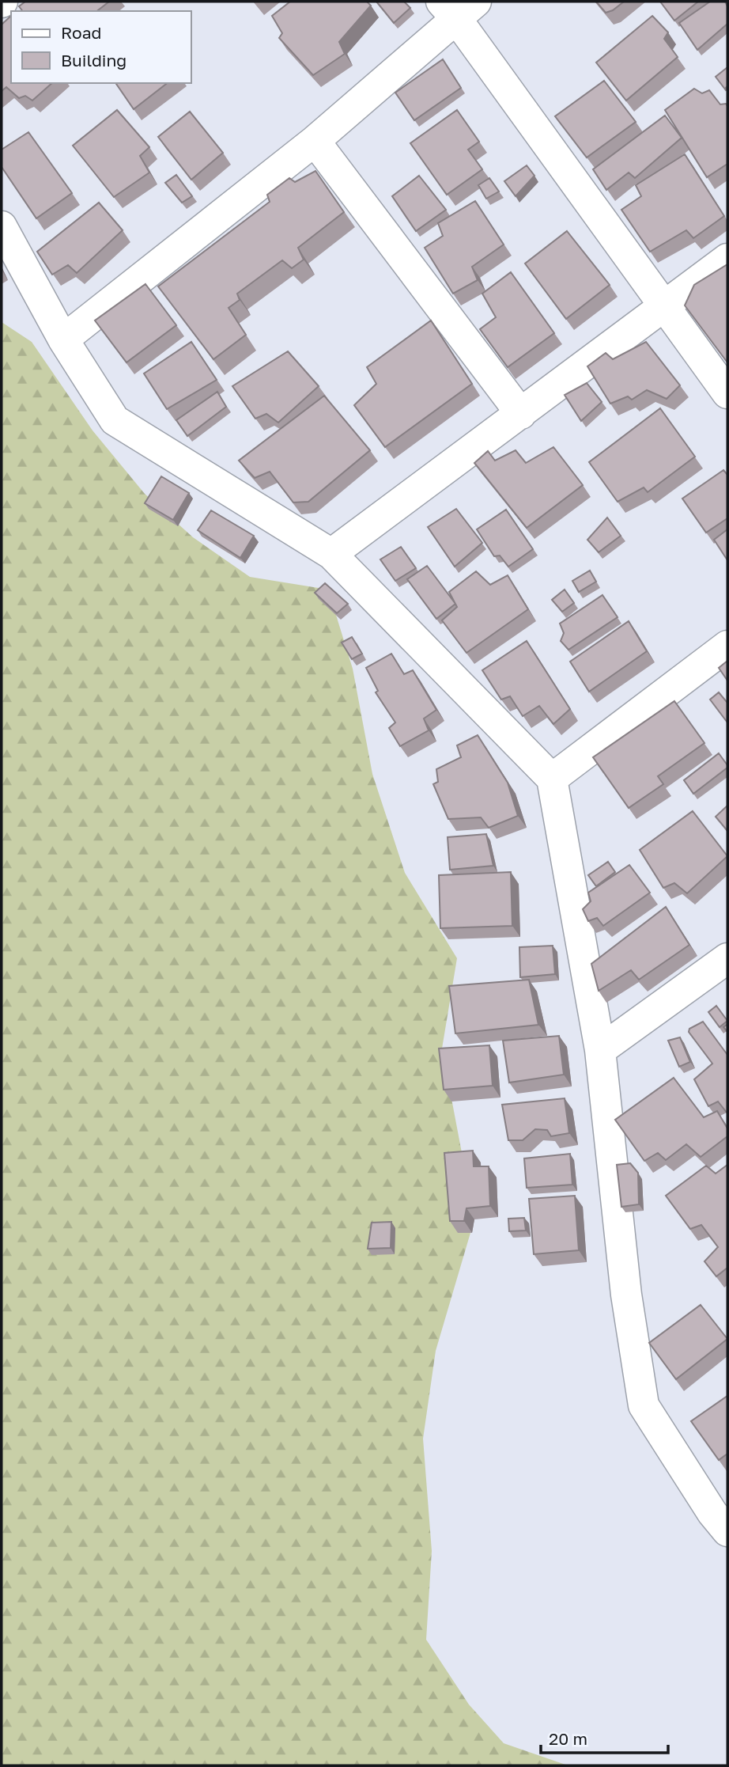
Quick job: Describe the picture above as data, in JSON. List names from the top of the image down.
{
  "legend": ["Road", "Building"],
  "scale_bar": "20 m"
}
